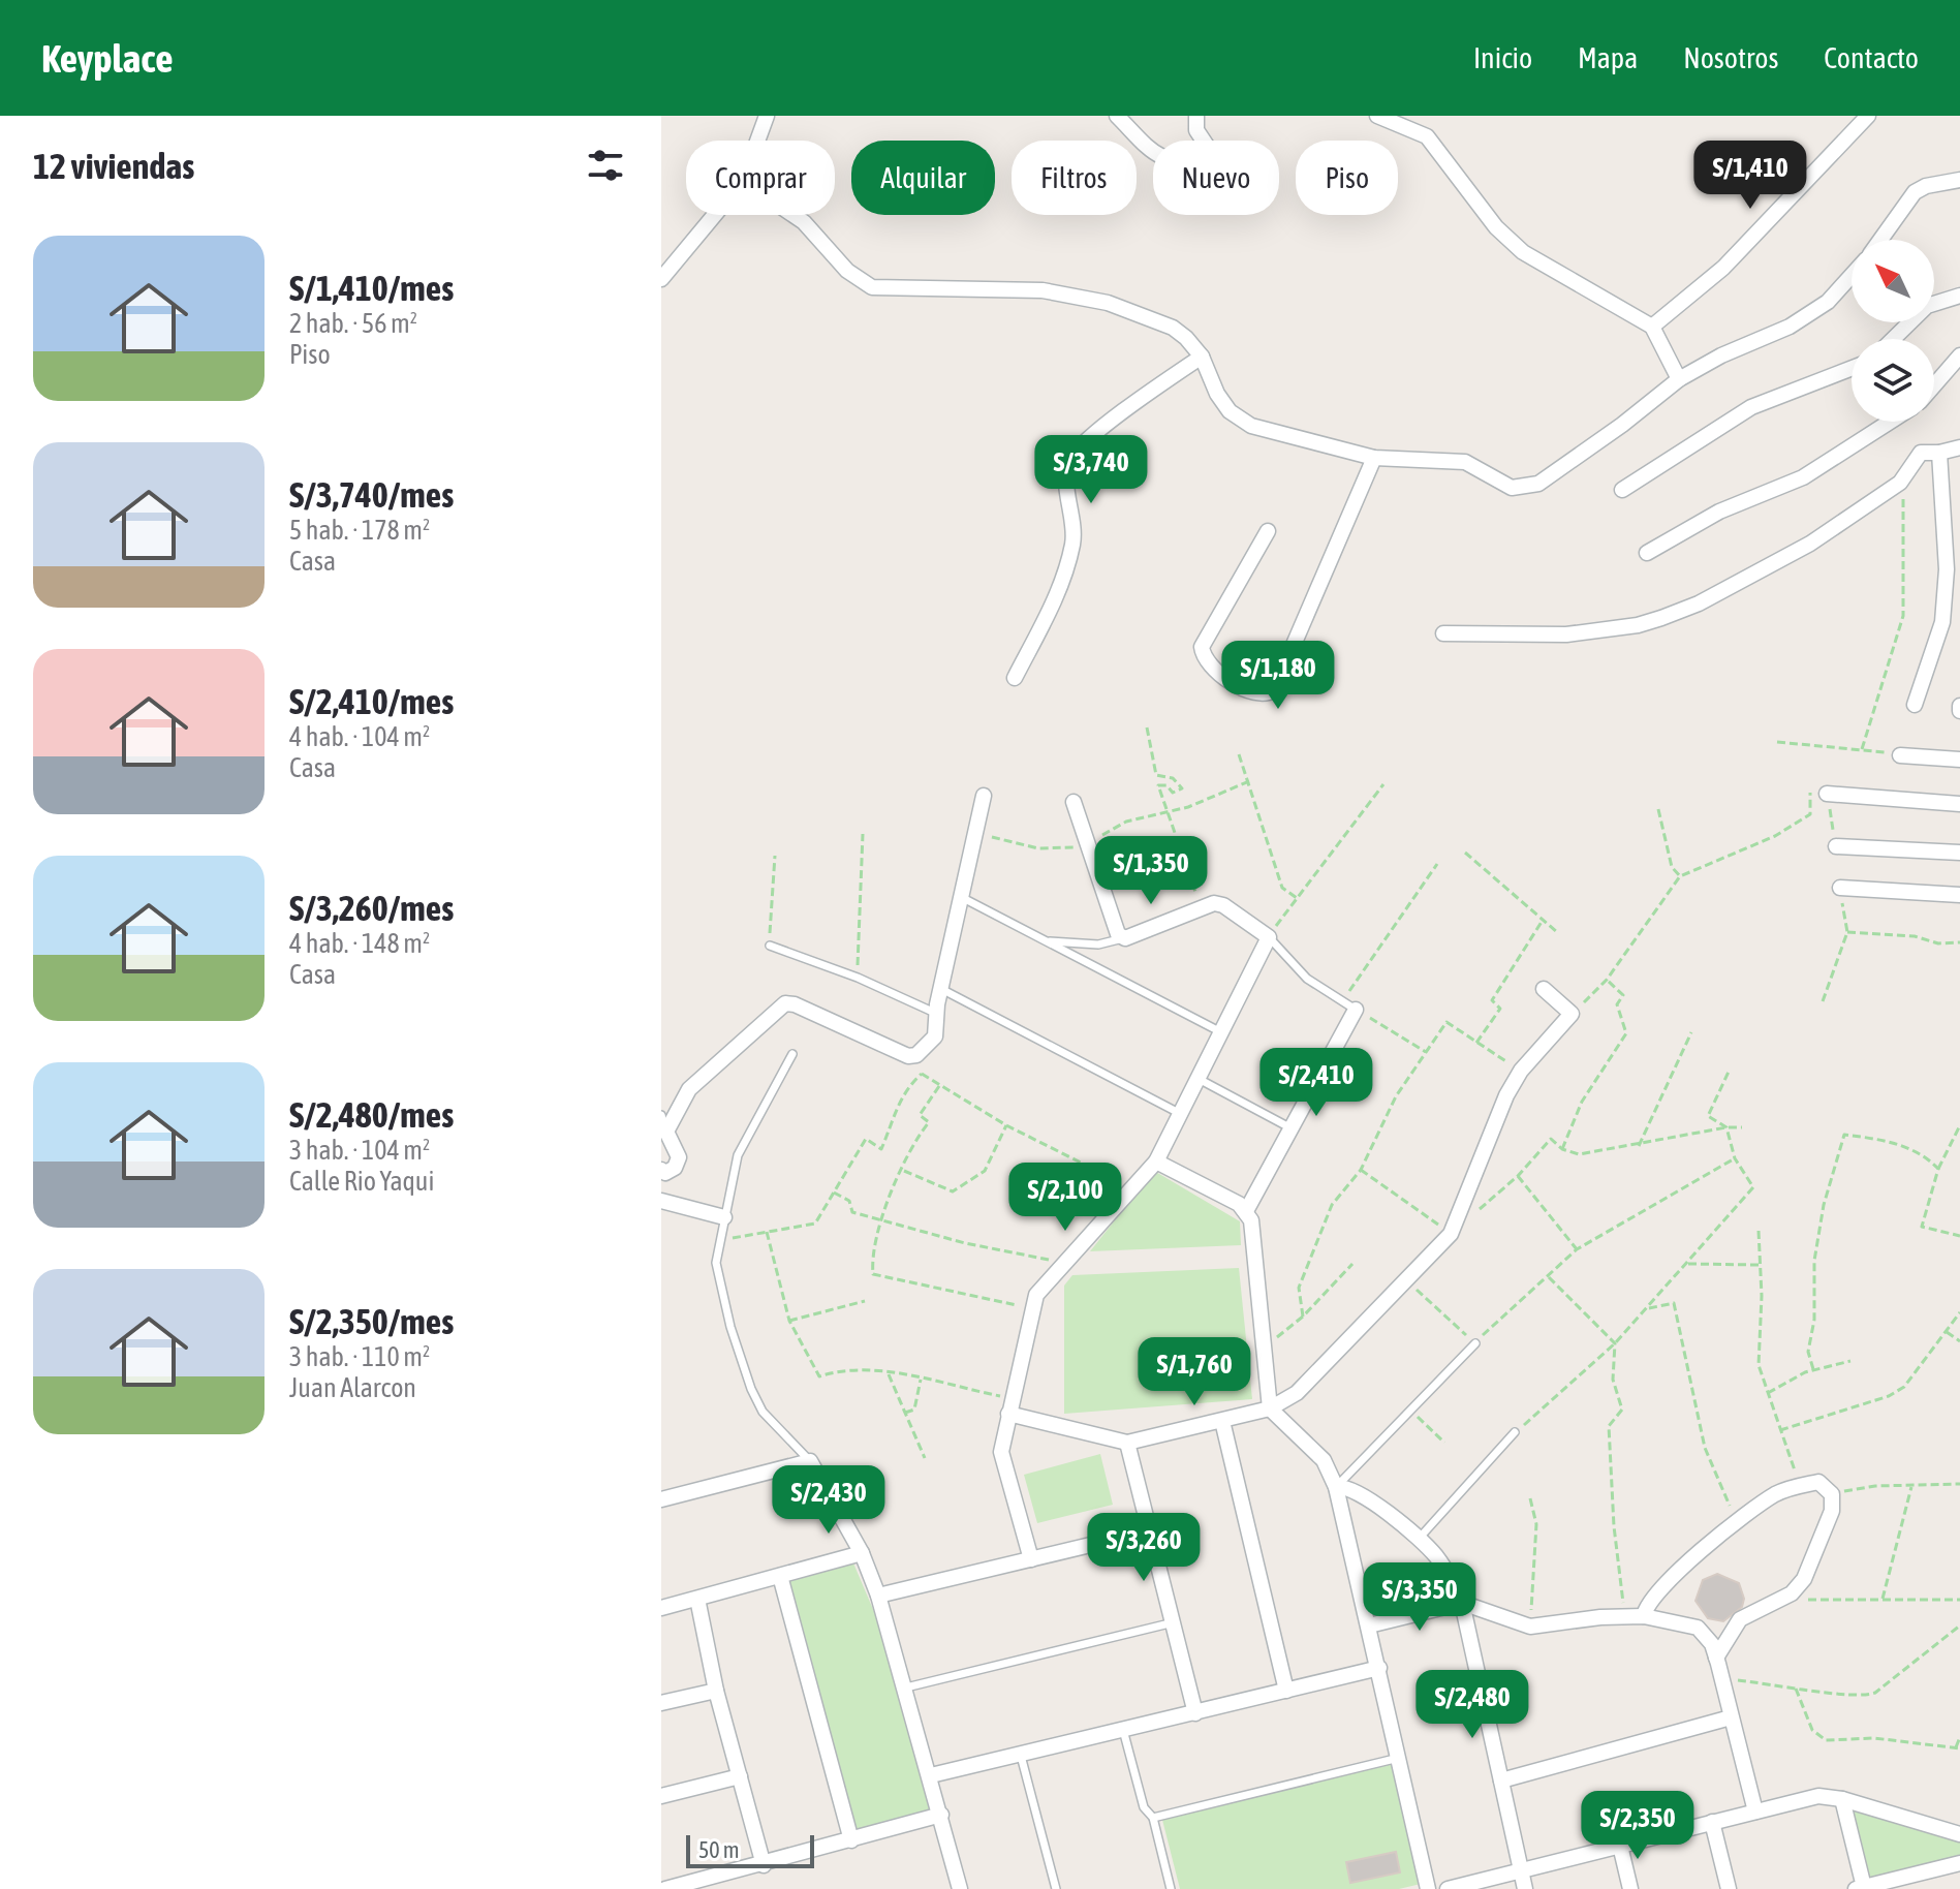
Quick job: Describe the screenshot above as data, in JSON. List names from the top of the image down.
{
  "scale_bar": "50 m",
  "north": "top left",
  "page": {
    "header": "Keyplace",
    "nav": [
      "Inicio",
      "Mapa",
      "Nosotros",
      "Contacto"
    ],
    "heading": "12 viviendas",
    "price": [
      "S/1,410",
      "S/3,740",
      "S/1,180",
      "S/1,350",
      "S/2,410",
      "S/2,100",
      "S/1,760",
      "S/2,430",
      "S/3,260",
      "S/3,350",
      "S/2,480",
      "S/2,350"
    ],
    "chip": [
      "Comprar",
      "Alquilar",
      "Filtros",
      "Nuevo",
      "Piso"
    ],
    "list": [
      {
        "name": "S/1,410/mes",
        "note": "2 hab. · 56 m² · Piso"
      },
      {
        "name": "S/3,740/mes",
        "note": "5 hab. · 178 m² · Casa"
      },
      {
        "name": "S/2,410/mes",
        "note": "4 hab. · 104 m² · Casa"
      },
      {
        "name": "S/3,260/mes",
        "note": "4 hab. · 148 m² · Casa"
      },
      {
        "name": "S/2,480/mes",
        "note": "3 hab. · 104 m² · Calle Rio Yaqui"
      },
      {
        "name": "S/2,350/mes",
        "note": "3 hab. · 110 m² · Juan Alarcon"
      }
    ],
    "scale": "50 m"
  }
}
